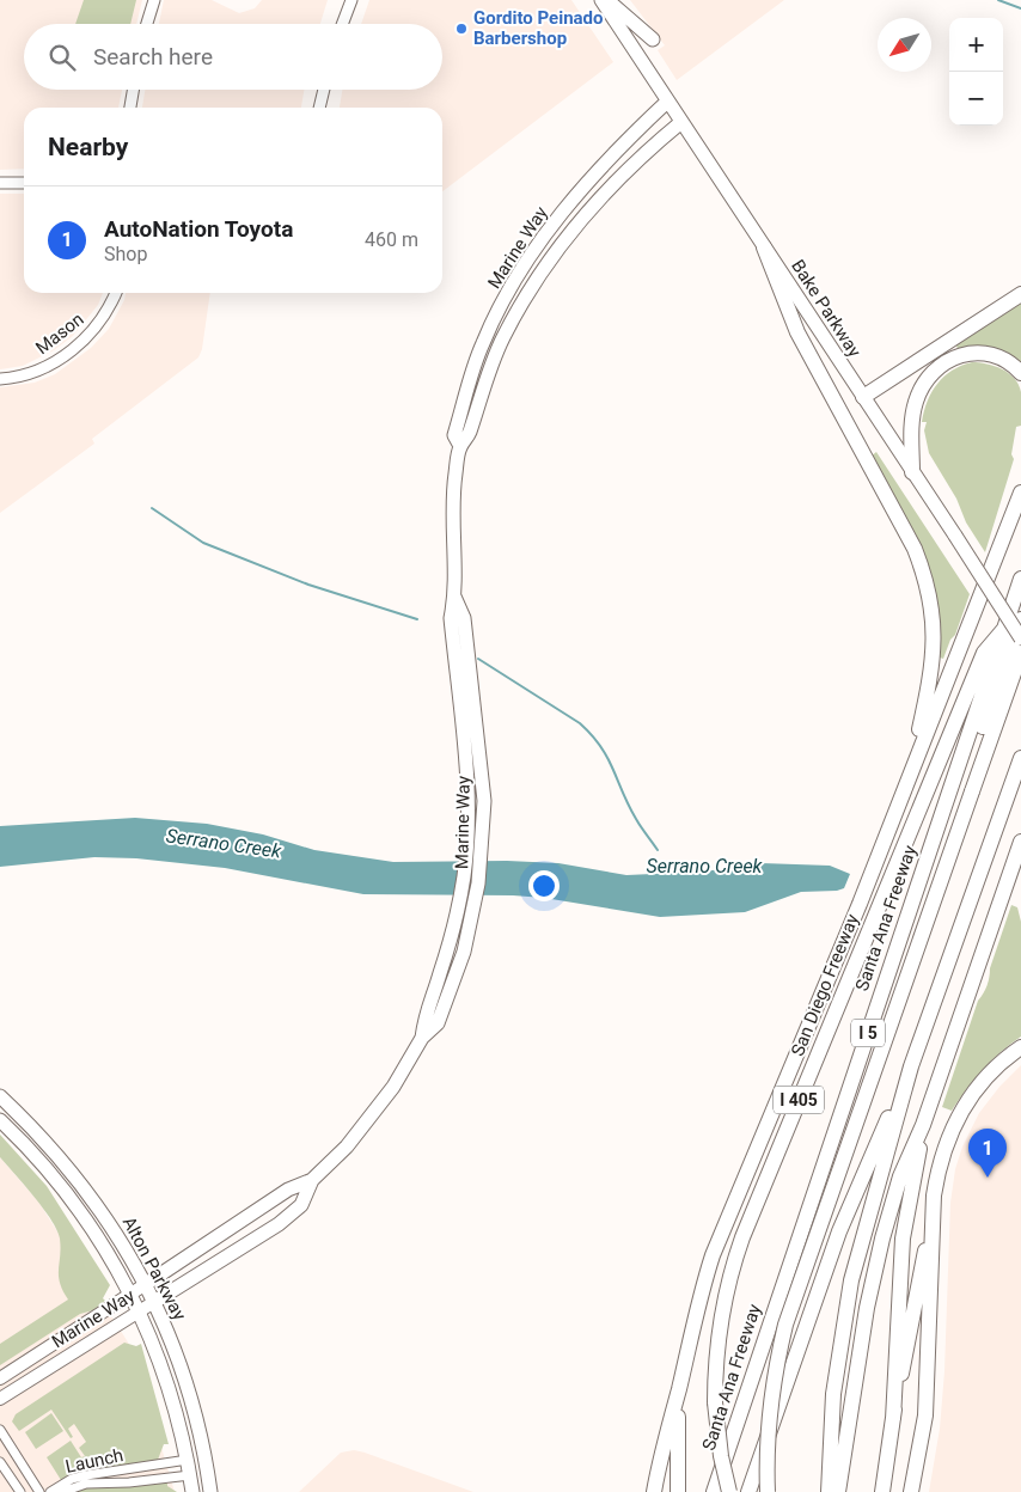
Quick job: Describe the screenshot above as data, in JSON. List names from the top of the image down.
{
  "streets": {
    "highway": [
      "Santa Ana Freeway",
      "San Diego Freeway",
      "I 5",
      "I 405"
    ],
    "main road": ["Marine Way", "Bake Parkway", "Alton Parkway"],
    "street": ["Mason", "Launch"]
  },
  "crossings": [
    ["Marine Way", "Bake Parkway"],
    ["Marine Way", "Alton Parkway"],
    ["Santa Ana Freeway", "San Diego Freeway"],
    ["Alton Parkway", "Launch"]
  ],
  "water": ["Serrano Creek"],
  "places": ["Gordito Peinado Barbershop"],
  "north": "bottom left",
  "page": {
    "map_buttons": ["+", "−"],
    "search": "Search here",
    "heading": "Nearby",
    "list": [
      {
        "mark": "1",
        "name": "AutoNation Toyota",
        "note": "Shop",
        "value": "460 m"
      }
    ],
    "pins": "1"
  }
}
